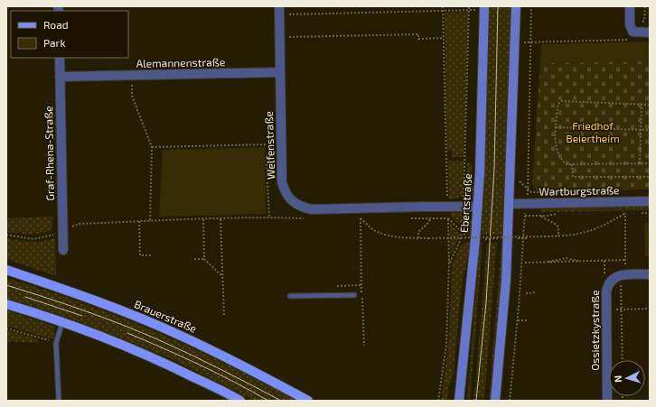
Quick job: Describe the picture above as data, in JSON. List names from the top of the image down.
{
  "streets": {
    "main road": ["Ebertstraße", "Brauerstraße"],
    "street": [
      "Alemannenstraße",
      "Welfenstraße",
      "Graf-Rhena-Straße",
      "Wartburgstraße",
      "Ossietzkystraße"
    ]
  },
  "crossings": [
    ["Alemannenstraße", "Welfenstraße"],
    ["Alemannenstraße", "Graf-Rhena-Straße"],
    ["Welfenstraße", "Ebertstraße"]
  ],
  "parks": ["Friedhof Beiertheim"],
  "legend": ["Road", "Park"],
  "north": "left"
}
